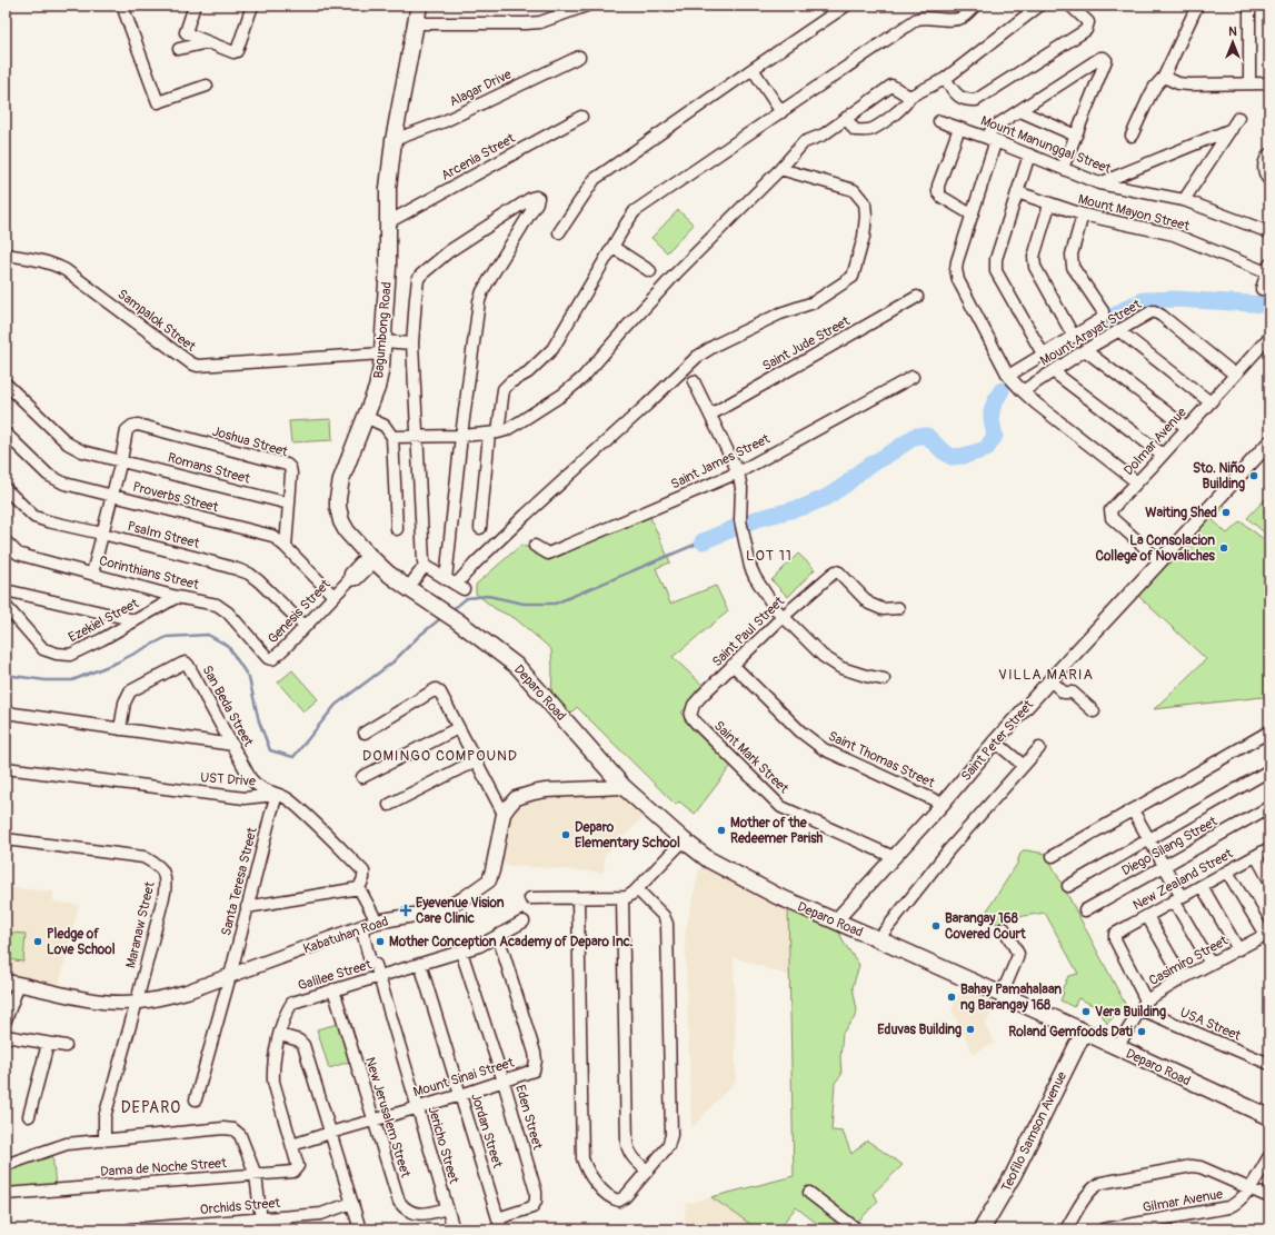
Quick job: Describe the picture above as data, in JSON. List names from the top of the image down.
{
  "streets": {
    "main road": ["Bagumbong Road", "Deparo Road", "Teofilo Samson Avenue"],
    "street": [
      "Alagar Drive",
      "Mount Manunggal Street",
      "Arcenia Street",
      "Mount Mayon Street",
      "Sampalok Street",
      "Mount Arayat Street",
      "Saint Jude Street",
      "Joshua Street",
      "Dolmar Avenue",
      "Saint James Street",
      "Romans Street",
      "Proverbs Street",
      "Psalm Street",
      "Corinthians Street",
      "Genesis Street",
      "Ezekiel Street",
      "Saint Paul Street",
      "San Beda Street",
      "Saint Peter Street",
      "Saint Mark Street",
      "Saint Thomas Street",
      "UST Drive",
      "Diego Silang Street",
      "New Zealand Street",
      "Santa Teresa Street",
      "Maranaw Street",
      "Kabatuhan Road",
      "Casimiro Street",
      "Galilee Street",
      "USA Street",
      "Mount Sinai Street",
      "New Jerusalem Street",
      "Eden Street",
      "Jordan Street",
      "Jericho Street",
      "Dama de Noche Street",
      "Gilmar Avenue",
      "Orchids Street"
    ]
  },
  "crossings": [
    ["Alagar Drive", "Bagumbong Road"],
    ["Arcenia Street", "Bagumbong Road"],
    ["Sampalok Street", "Bagumbong Road"],
    ["Bagumbong Road", "Genesis Street"],
    ["Bagumbong Road", "Deparo Road"],
    ["Mount Arayat Street", "Dolmar Avenue"],
    ["Joshua Street", "Romans Street"],
    ["Joshua Street", "Proverbs Street"],
    ["Dolmar Avenue", "Saint Peter Street"],
    ["Proverbs Street", "Genesis Street"],
    ["Psalm Street", "Genesis Street"],
    ["Corinthians Street", "Genesis Street"],
    ["Corinthians Street", "Ezekiel Street"],
    ["Saint Paul Street", "Saint Mark Street"],
    ["Saint Paul Street", "Saint Thomas Street"],
    ["Deparo Road", "Saint Peter Street"],
    ["Deparo Road", "Casimiro Street"],
    ["Deparo Road", "Teofilo Samson Avenue"],
    ["San Beda Street", "UST Drive"],
    ["San Beda Street", "Santa Teresa Street"],
    ["Saint Peter Street", "Saint Mark Street"],
    ["Saint Peter Street", "Saint Thomas Street"],
    ["UST Drive", "Santa Teresa Street"],
    ["New Zealand Street", "Casimiro Street"],
    ["New Zealand Street", "USA Street"],
    ["Santa Teresa Street", "Kabatuhan Road"],
    ["Maranaw Street", "Kabatuhan Road"],
    ["Kabatuhan Road", "Jericho Street"],
    ["Casimiro Street", "USA Street"],
    ["Galilee Street", "Mount Sinai Street"],
    ["Galilee Street", "New Jerusalem Street"],
    ["Galilee Street", "Eden Street"],
    ["Galilee Street", "Jordan Street"],
    ["Galilee Street", "Jericho Street"],
    ["Galilee Street", "Dama de Noche Street"],
    ["Mount Sinai Street", "New Jerusalem Street"],
    ["Mount Sinai Street", "Eden Street"],
    ["Mount Sinai Street", "Jordan Street"],
    ["Mount Sinai Street", "Jericho Street"],
    ["Mount Sinai Street", "Dama de Noche Street"],
    ["New Jerusalem Street", "Jericho Street"],
    ["Eden Street", "Jordan Street"]
  ],
  "districts": [
    "LOT 11",
    "VILLA MARIA",
    "DOMINGO COMPOUND",
    "DEPARO"
  ],
  "places": {
    "other": [
      "Sto. Niño Building",
      "Waiting Shed",
      "La Consolacion College of Novaliches",
      "Mother of the Redeemer Parish",
      "Deparo Elementary School",
      "Barangay 168 Covered Court",
      "Pledge of Love School",
      "Mother Conception Academy of Deparo Inc.",
      "Bahay Pamahalaan ng Barangay 168",
      "Vera Building",
      "Eduvas Building",
      "Roland Gemfoods Dati"
    ],
    "health": ["Eyevenue Vision Care Clinic"]
  },
  "north": "top"
}
